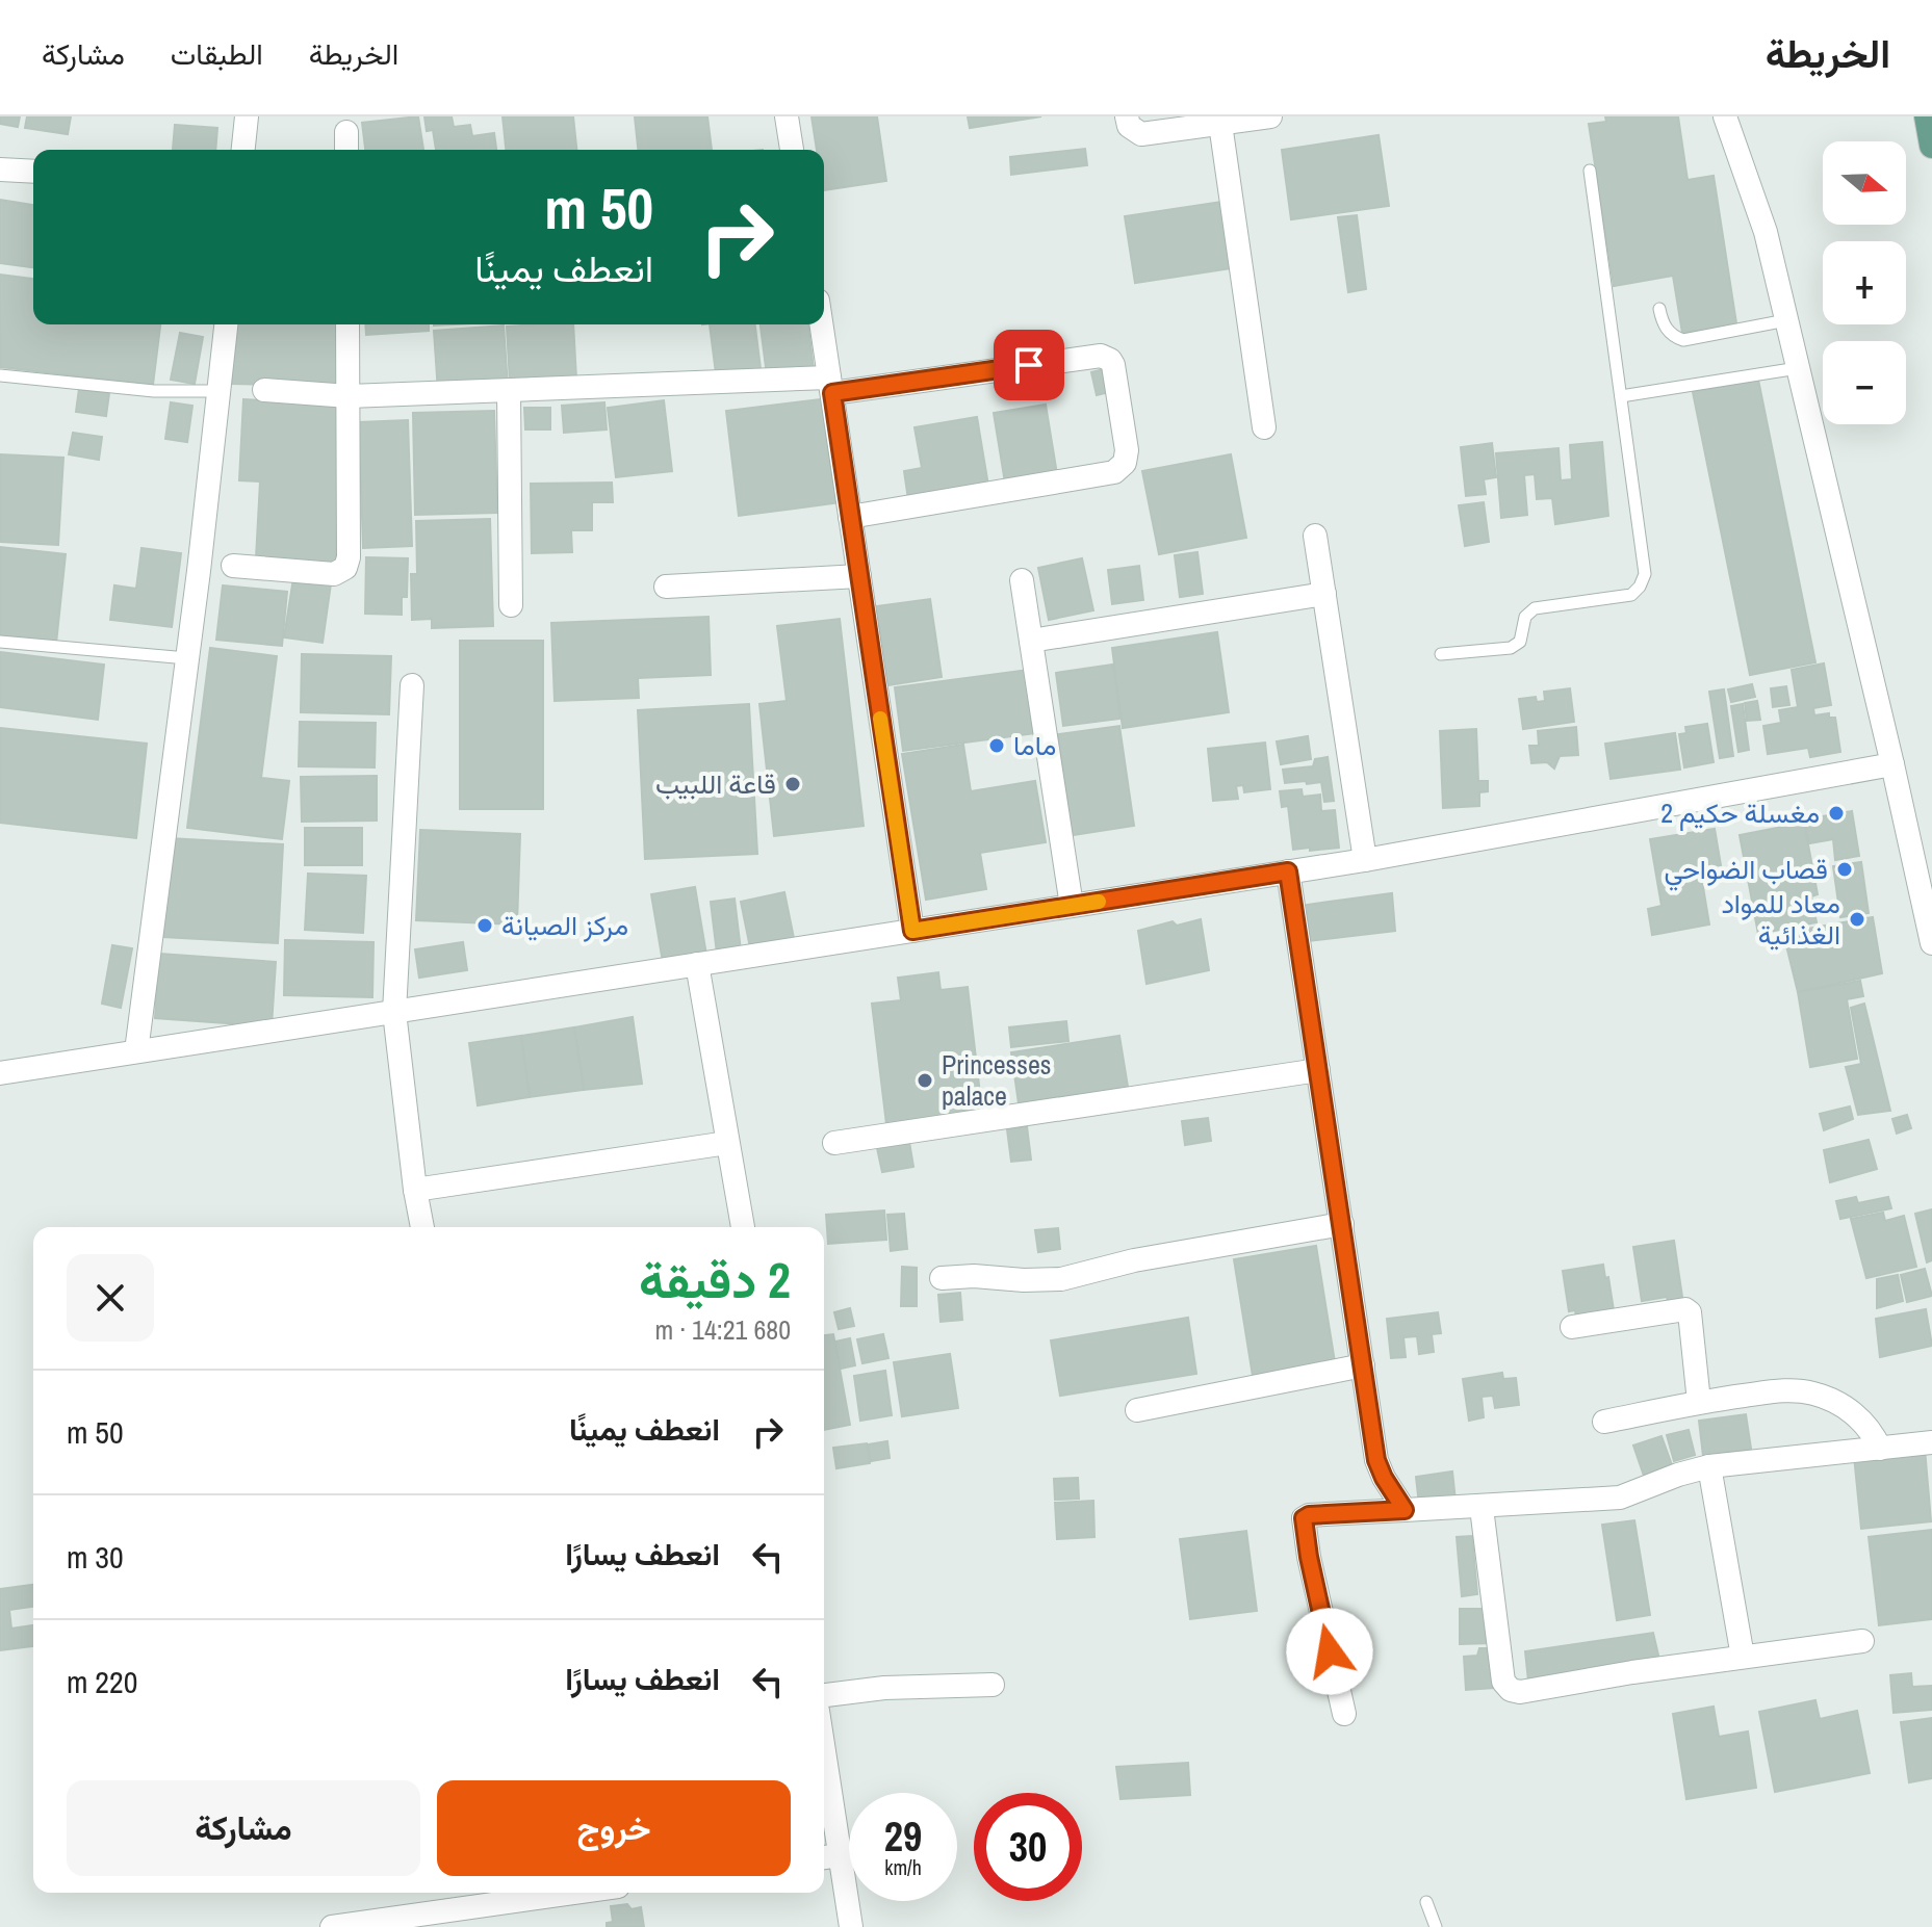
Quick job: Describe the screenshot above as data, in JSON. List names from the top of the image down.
{
  "places": [
    "ماما",
    "قاعة اللبيب",
    "مغسلة حكيم 2",
    "قصاب الضواحي",
    "معاد للمواد الغذائية",
    "مركز الصيانة",
    "Princesses palace"
  ],
  "north": "right",
  "page": {
    "header": "الخريطة",
    "nav": ["الخريطة", "الطبقات", "مشاركة"],
    "map_buttons": ["+", "−"],
    "turn": ["50 m", "انعطف يمينًا"],
    "heading": ["2 دقيقة", "680 m · 14:21"],
    "list": [
      {
        "name": "انعطف يمينًا",
        "value": "50 m"
      },
      {
        "name": "انعطف يسارًا",
        "value": "30 m"
      },
      {
        "name": "انعطف يسارًا",
        "value": "220 m"
      }
    ],
    "buttons": ["خروج", "مشاركة"],
    "speed": "29 km/h",
    "limit": "30"
  }
}
